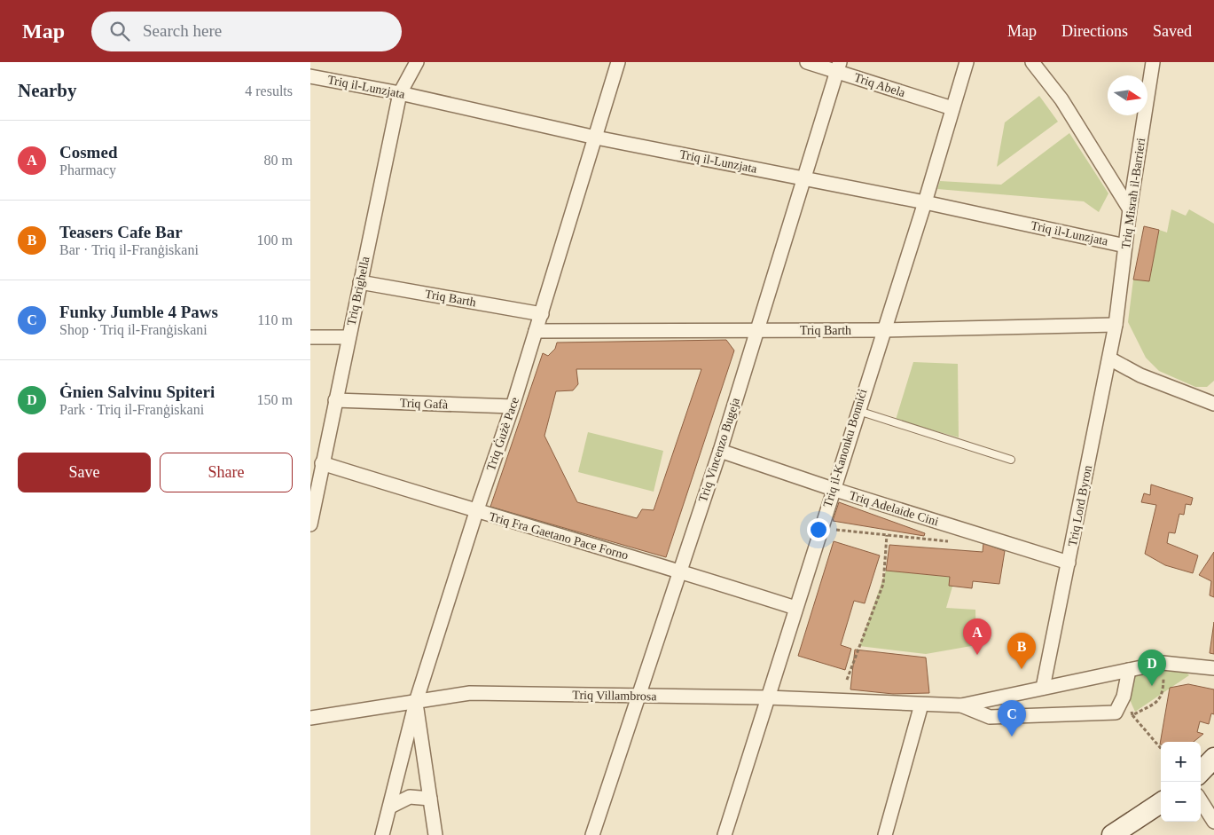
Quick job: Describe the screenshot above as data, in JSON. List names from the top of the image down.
{
  "streets": {
    "street": [
      "Triq Abela",
      "Triq il-Lunzjata",
      "Triq Misraħ il-Barrieri",
      "Triq Brighella",
      "Triq Barth",
      "Triq Gafà",
      "Triq Ġużè Pace",
      "Triq il-Kanonku Bonniċi",
      "Triq Vincenzo Bugeja",
      "Triq Lord Byron",
      "Triq Adelaide Cini",
      "Triq Fra Gaetano Pace Forno",
      "Triq Villambrosa"
    ]
  },
  "crossings": [
    ["Triq Abela", "Triq il-Kanonku Bonniċi"],
    ["Triq Abela", "Triq Vincenzo Bugeja"],
    ["Triq il-Lunzjata", "Triq Misraħ il-Barrieri"],
    ["Triq il-Lunzjata", "Triq Brighella"],
    ["Triq il-Lunzjata", "Triq Ġużè Pace"],
    ["Triq il-Lunzjata", "Triq il-Kanonku Bonniċi"],
    ["Triq il-Lunzjata", "Triq Vincenzo Bugeja"],
    ["Triq Misraħ il-Barrieri", "Triq Barth"],
    ["Triq Misraħ il-Barrieri", "Triq Lord Byron"],
    ["Triq Brighella", "Triq Barth"],
    ["Triq Brighella", "Triq Gafà"],
    ["Triq Brighella", "Triq Fra Gaetano Pace Forno"],
    ["Triq Barth", "Triq Ġużè Pace"],
    ["Triq Barth", "Triq il-Kanonku Bonniċi"],
    ["Triq Barth", "Triq Vincenzo Bugeja"],
    ["Triq Barth", "Triq Lord Byron"],
    ["Triq Gafà", "Triq Ġużè Pace"],
    ["Triq Ġużè Pace", "Triq Fra Gaetano Pace Forno"],
    ["Triq Ġużè Pace", "Triq Villambrosa"],
    ["Triq il-Kanonku Bonniċi", "Triq Adelaide Cini"],
    ["Triq il-Kanonku Bonniċi", "Triq Fra Gaetano Pace Forno"],
    ["Triq il-Kanonku Bonniċi", "Triq Villambrosa"],
    ["Triq Vincenzo Bugeja", "Triq Adelaide Cini"],
    ["Triq Vincenzo Bugeja", "Triq Fra Gaetano Pace Forno"],
    ["Triq Vincenzo Bugeja", "Triq Villambrosa"],
    ["Triq Lord Byron", "Triq Adelaide Cini"]
  ],
  "north": "right",
  "page": {
    "header": "Map",
    "search": "Search here",
    "nav": ["Map", "Directions", "Saved"],
    "heading": ["Nearby", "4 results"],
    "list": [
      {
        "mark": "A",
        "name": "Cosmed",
        "note": "Pharmacy",
        "value": "80 m"
      },
      {
        "mark": "B",
        "name": "Teasers Cafe Bar",
        "note": "Bar · Triq il-Franġiskani",
        "value": "100 m"
      },
      {
        "mark": "C",
        "name": "Funky Jumble 4 Paws",
        "note": "Shop · Triq il-Franġiskani",
        "value": "110 m"
      },
      {
        "mark": "D",
        "name": "Ġnien Salvinu Spiteri",
        "note": "Park · Triq il-Franġiskani",
        "value": "150 m"
      }
    ],
    "buttons": ["Save", "Share"],
    "pins": [
      "A",
      "B",
      "D",
      "C"
    ],
    "map_buttons": ["+", "−"]
  }
}
